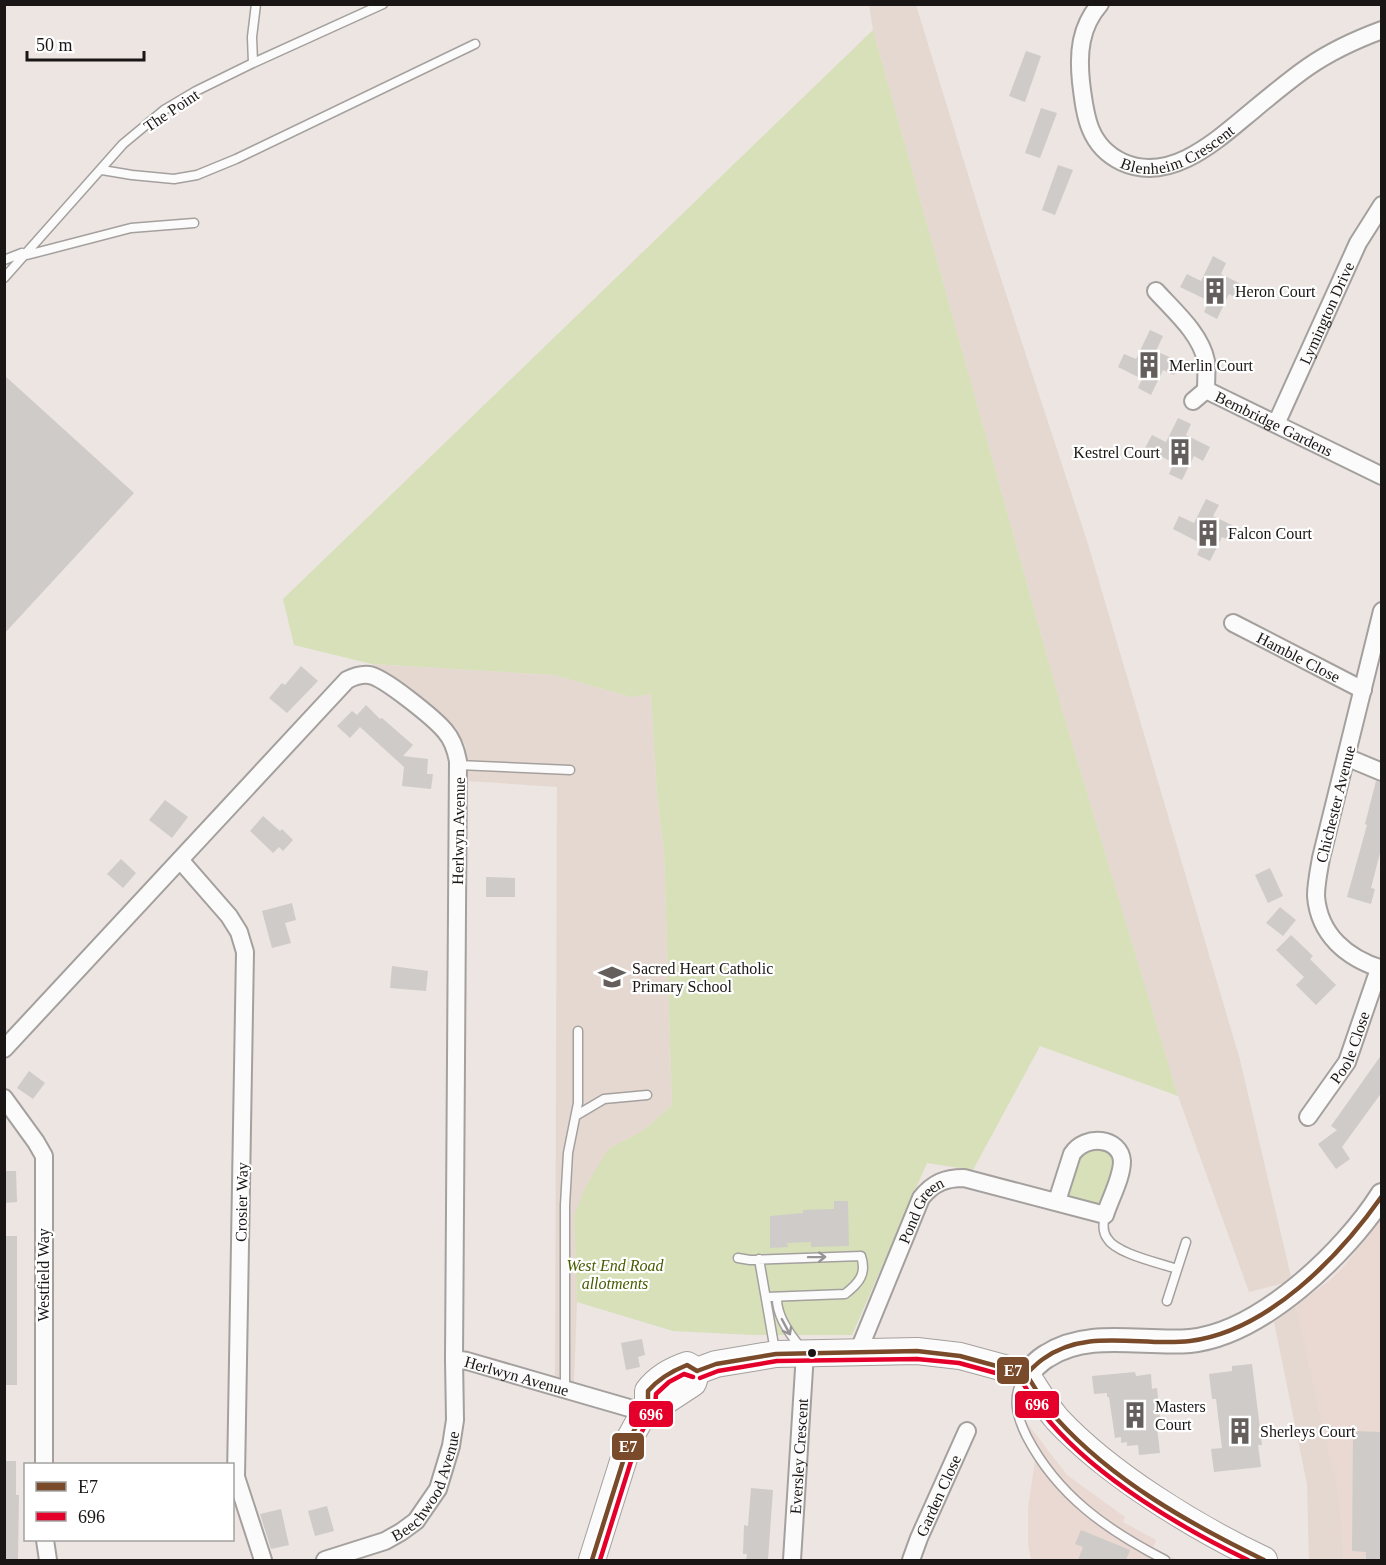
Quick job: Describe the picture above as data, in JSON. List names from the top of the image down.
{
  "streets": {
    "street": [
      "Blenheim Crescent",
      "Lymington Drive",
      "Bembridge Gardens",
      "Hamble Close",
      "Chichester Avenue",
      "Herlwyn Avenue",
      "Poole Close",
      "Crosier Way",
      "Pond Green",
      "Westfield Way",
      "Eversley Crescent",
      "Beechwood Avenue",
      "Garden Close"
    ],
    "lane": ["The Point"]
  },
  "crossings": [
    ["Lymington Drive", "Bembridge Gardens"],
    ["Hamble Close", "Chichester Avenue"],
    ["Chichester Avenue", "Poole Close"],
    ["Herlwyn Avenue", "Crosier Way"],
    ["Herlwyn Avenue", "Beechwood Avenue"]
  ],
  "parks": ["West End Road allotments"],
  "places": {
    "building": [
      "Heron Court",
      "Merlin Court",
      "Kestrel Court",
      "Falcon Court",
      "Masters Court",
      "Sherleys Court"
    ],
    "school or university": ["Sacred Heart Catholic Primary School"]
  },
  "lines": ["transit line E7", "transit line 696"],
  "legend": ["E7", "696"],
  "scale_bar": "50 m"
}
